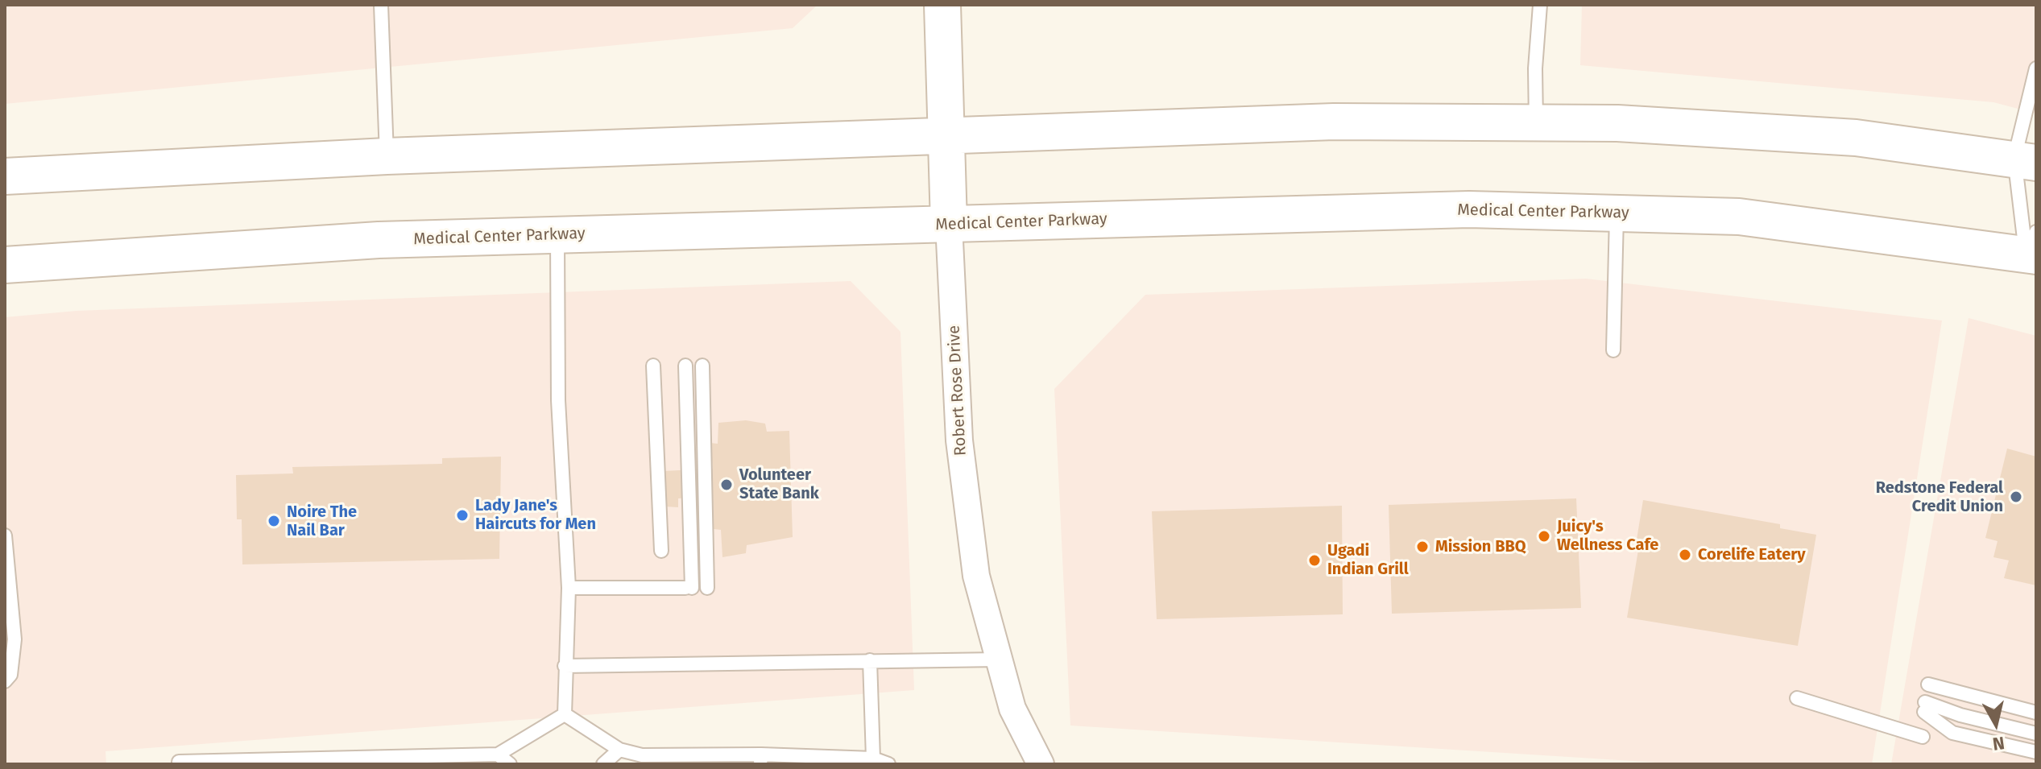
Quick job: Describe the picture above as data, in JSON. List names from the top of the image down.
{
  "streets": {
    "main road": ["Medical Center Parkway", "Robert Rose Drive"]
  },
  "crossings": [
    ["Medical Center Parkway", "Robert Rose Drive"]
  ],
  "places": [
    "Volunteer State Bank",
    "Redstone Federal Credit Union",
    "Lady Jane's Haircuts for Men",
    "Noire The Nail Bar",
    "Juicy's Wellness Cafe",
    "Mission BBQ",
    "Corelife Eatery",
    "Ugadi Indian Grill"
  ],
  "north": "bottom"
}
